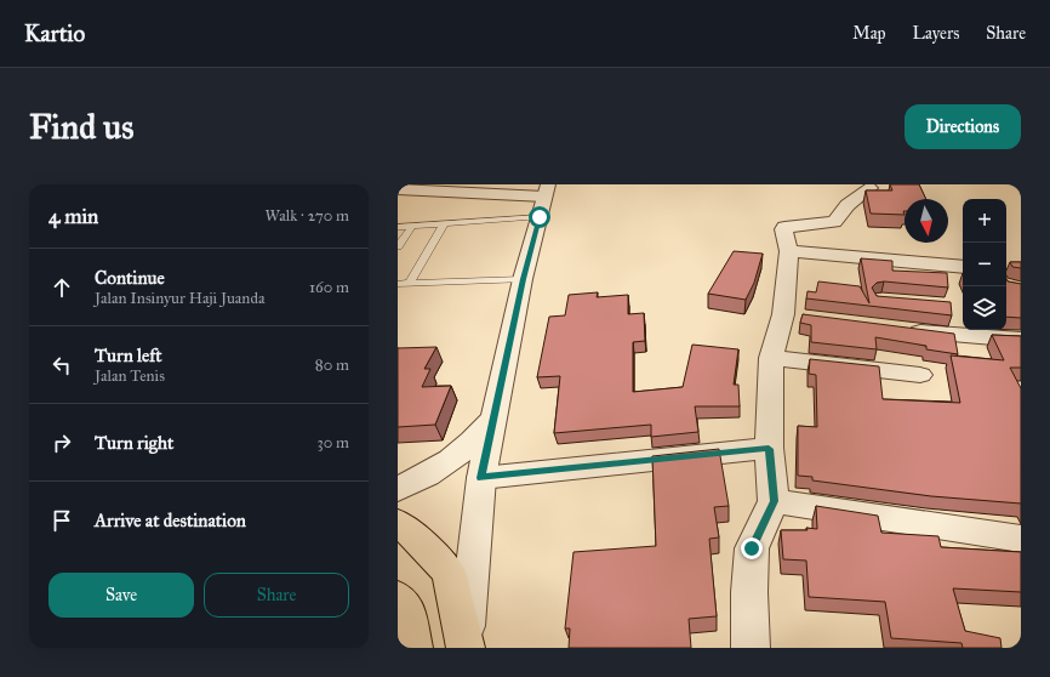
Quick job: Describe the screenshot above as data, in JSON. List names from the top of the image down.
{
  "north": "bottom",
  "page": {
    "header": "Kartio",
    "nav": ["Map", "Layers", "Share"],
    "buttons": [
      "Directions",
      ["Save", "Share"]
    ],
    "title": "Find us",
    "heading": ["4 min", "Walk · 270 m"],
    "map_buttons": ["+", "−"],
    "list": [
      ["Continue", "Jalan Insinyur Haji Juanda", "160 m"],
      ["Turn left", "Jalan Tenis", "80 m"],
      ["Turn right", "30 m"],
      "Arrive at destination"
    ]
  }
}
